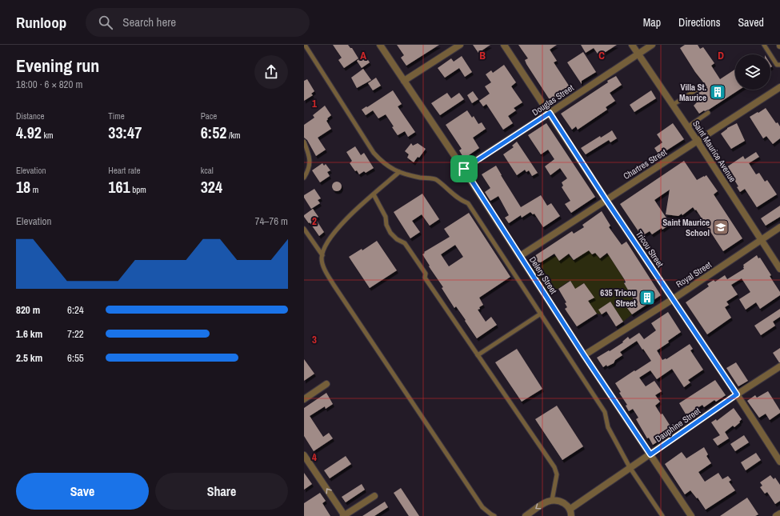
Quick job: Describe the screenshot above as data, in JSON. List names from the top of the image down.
{
  "streets": {
    "street": [
      "Douglas Street",
      "Saint Maurice Avenue",
      "Chartres Street",
      "Tricou Street",
      "Royal Street",
      "Delery Street",
      "Dauphine Street"
    ]
  },
  "crossings": [
    ["Douglas Street", "Saint Maurice Avenue"],
    ["Douglas Street", "Tricou Street"],
    ["Douglas Street", "Delery Street"],
    ["Saint Maurice Avenue", "Chartres Street"],
    ["Saint Maurice Avenue", "Royal Street"],
    ["Chartres Street", "Tricou Street"],
    ["Chartres Street", "Delery Street"],
    ["Tricou Street", "Royal Street"],
    ["Tricou Street", "Dauphine Street"],
    ["Royal Street", "Delery Street"],
    ["Delery Street", "Dauphine Street"]
  ],
  "places": {
    "building": ["Villa St. Maurice", "635 Tricou Street"],
    "school or university": ["Saint Maurice School"]
  },
  "page": {
    "header": "Runloop",
    "search": "Search here",
    "nav": ["Map", "Directions", "Saved"],
    "heading": ["Evening run", "18:00 · 6 × 820 m"],
    "stats": [
      ["Distance", "4.92 km"],
      ["Time", "33:47"],
      ["Pace", "6:52 /km"],
      ["Elevation", "18 m"],
      ["Heart rate", "161 bpm"],
      ["kcal", "324"]
    ],
    "chart": ["Elevation", "74–76 m"],
    "list": [
      {
        "name": "820 m",
        "note": "6:24"
      },
      {
        "name": "1.6 km",
        "note": "7:22"
      },
      {
        "name": "2.5 km",
        "note": "6:55"
      }
    ],
    "buttons": ["Save", "Share"]
  },
  "grid": {
    "columns": [
      "A",
      "B",
      "C",
      "D"
    ],
    "rows": [
      "1",
      "2",
      "3",
      "4"
    ]
  }
}
